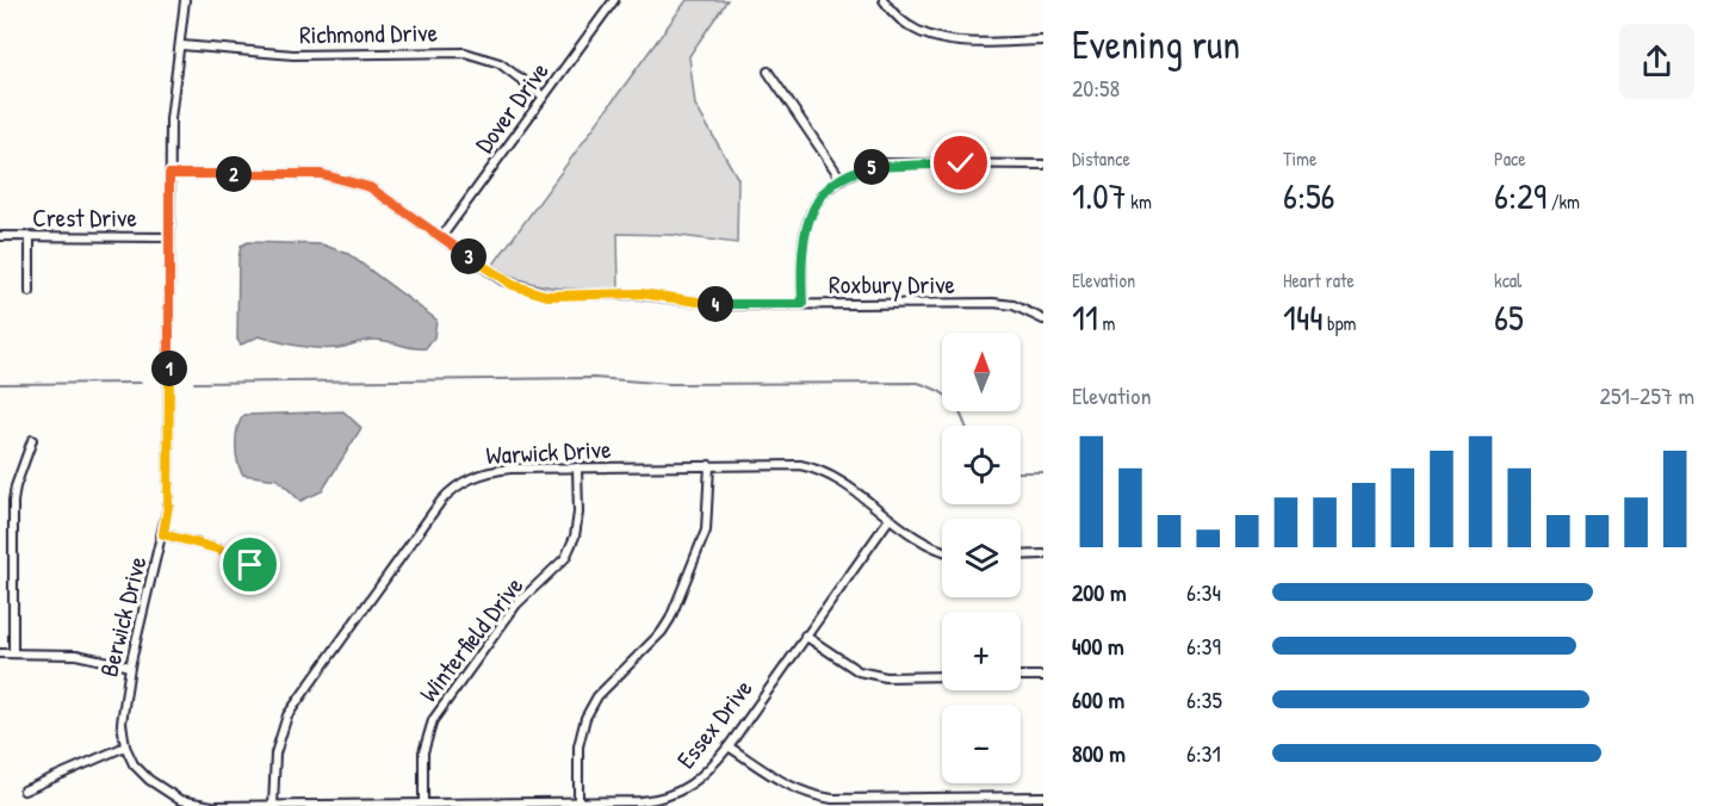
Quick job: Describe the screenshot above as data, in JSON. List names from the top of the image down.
{
  "streets": {
    "street": [
      "Richmond Drive",
      "Dover Drive",
      "Crest Drive",
      "Roxbury Drive",
      "Warwick Drive",
      "Berwick Drive",
      "Winterfield Drive",
      "Essex Drive"
    ]
  },
  "crossings": [
    ["Richmond Drive", "Dover Drive"],
    ["Richmond Drive", "Berwick Drive"],
    ["Dover Drive", "Roxbury Drive"],
    ["Crest Drive", "Berwick Drive"],
    ["Roxbury Drive", "Berwick Drive"],
    ["Warwick Drive", "Winterfield Drive"],
    ["Warwick Drive", "Essex Drive"],
    ["Winterfield Drive", "Essex Drive"]
  ],
  "north": "top",
  "page": {
    "heading": ["Evening run", "20:58"],
    "stats": [
      ["Distance", "1.07 km"],
      ["Time", "6:56"],
      ["Pace", "6:29 /km"],
      ["Elevation", "11 m"],
      ["Heart rate", "144 bpm"],
      ["kcal", "65"]
    ],
    "pins": [
      "5",
      "2",
      "3",
      "4",
      "1"
    ],
    "map_buttons": ["+", "−"],
    "chart": ["Elevation", "251–257 m"],
    "list": [
      {
        "name": "200 m",
        "note": "6:34"
      },
      {
        "name": "400 m",
        "note": "6:39"
      },
      {
        "name": "600 m",
        "note": "6:35"
      },
      {
        "name": "800 m",
        "note": "6:31"
      }
    ]
  }
}
